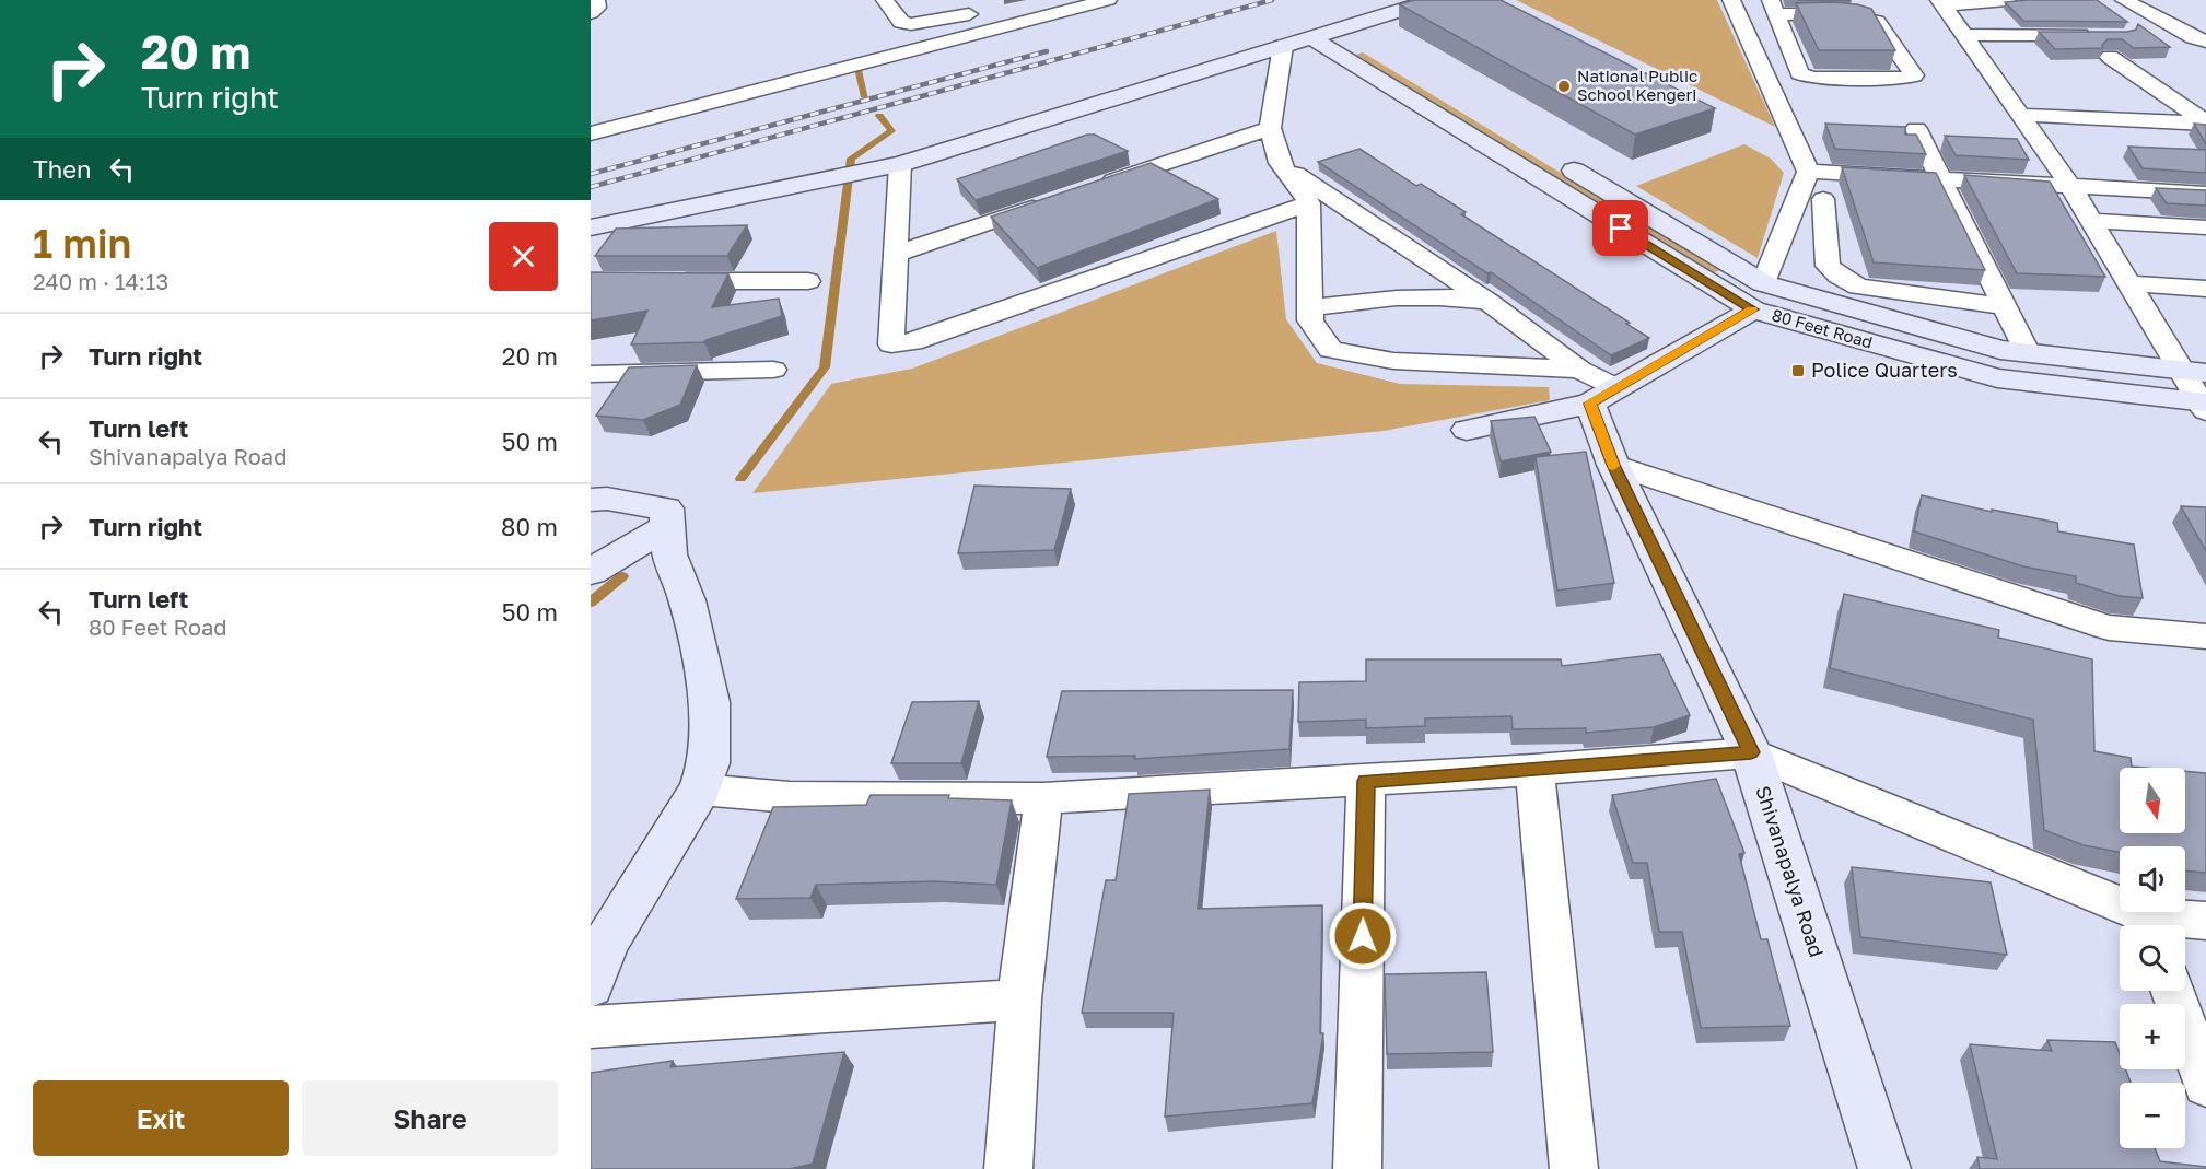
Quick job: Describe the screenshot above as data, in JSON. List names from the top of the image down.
{
  "streets": {
    "street": ["80 Feet Road", "Shivanapalya Road"]
  },
  "places": {
    "other": ["National Public School Kengeri"],
    "transit": ["Police Quarters"]
  },
  "north": "bottom",
  "page": {
    "turn": ["20 m", "Turn right"],
    "then": "Then",
    "heading": ["1 min", "240 m · 14:13"],
    "list": [
      {
        "name": "Turn right",
        "value": "20 m"
      },
      {
        "name": "Turn left",
        "note": "Shivanapalya Road",
        "value": "50 m"
      },
      {
        "name": "Turn right",
        "value": "80 m"
      },
      {
        "name": "Turn left",
        "note": "80 Feet Road",
        "value": "50 m"
      }
    ],
    "map_buttons": ["+", "−"],
    "buttons": ["Exit", "Share"]
  }
}
